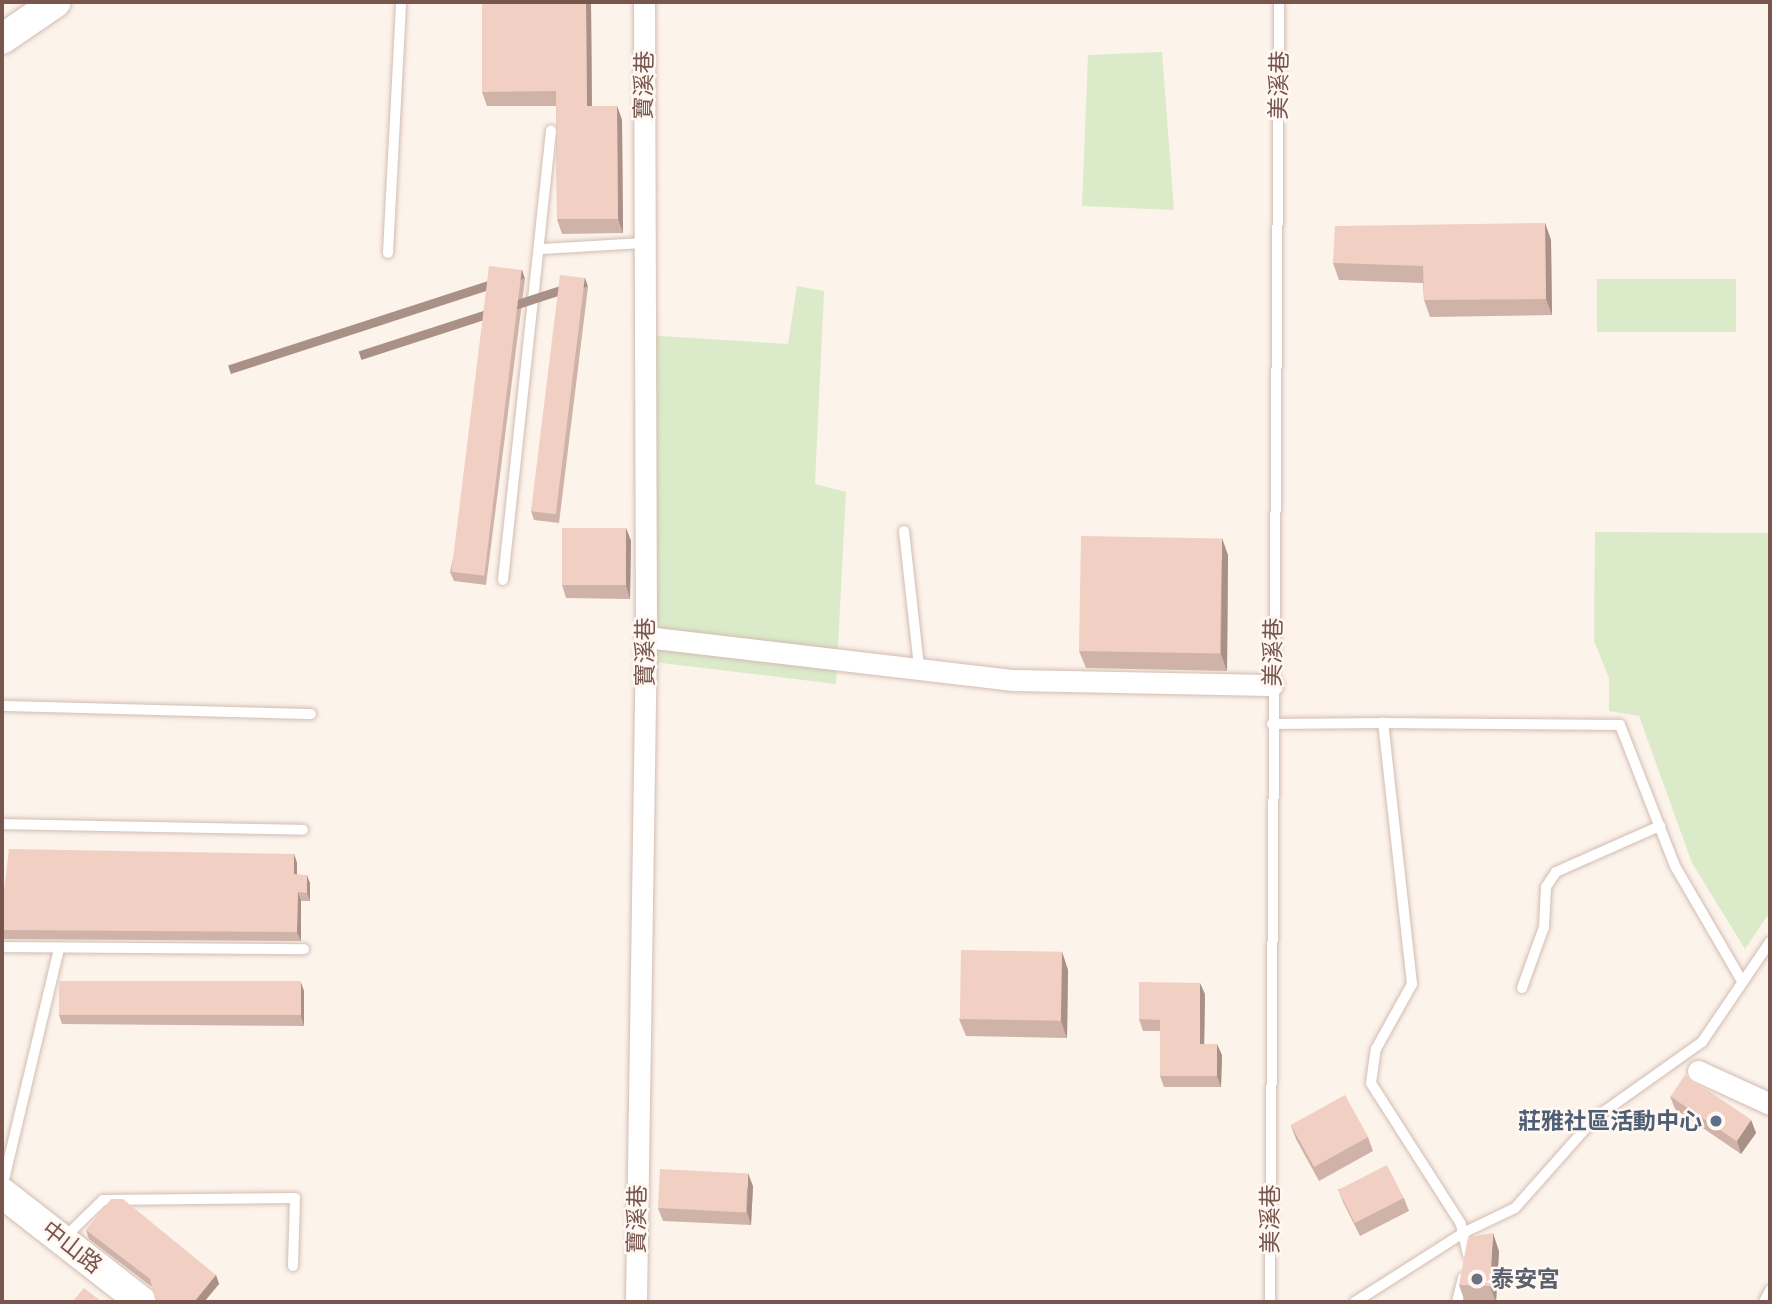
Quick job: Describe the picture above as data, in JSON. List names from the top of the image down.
{
  "streets": {
    "street": ["寶溪巷", "中山路"],
    "lane": ["美溪巷"]
  },
  "places": ["莊雅社區活動中心", "泰安宮"]
}
